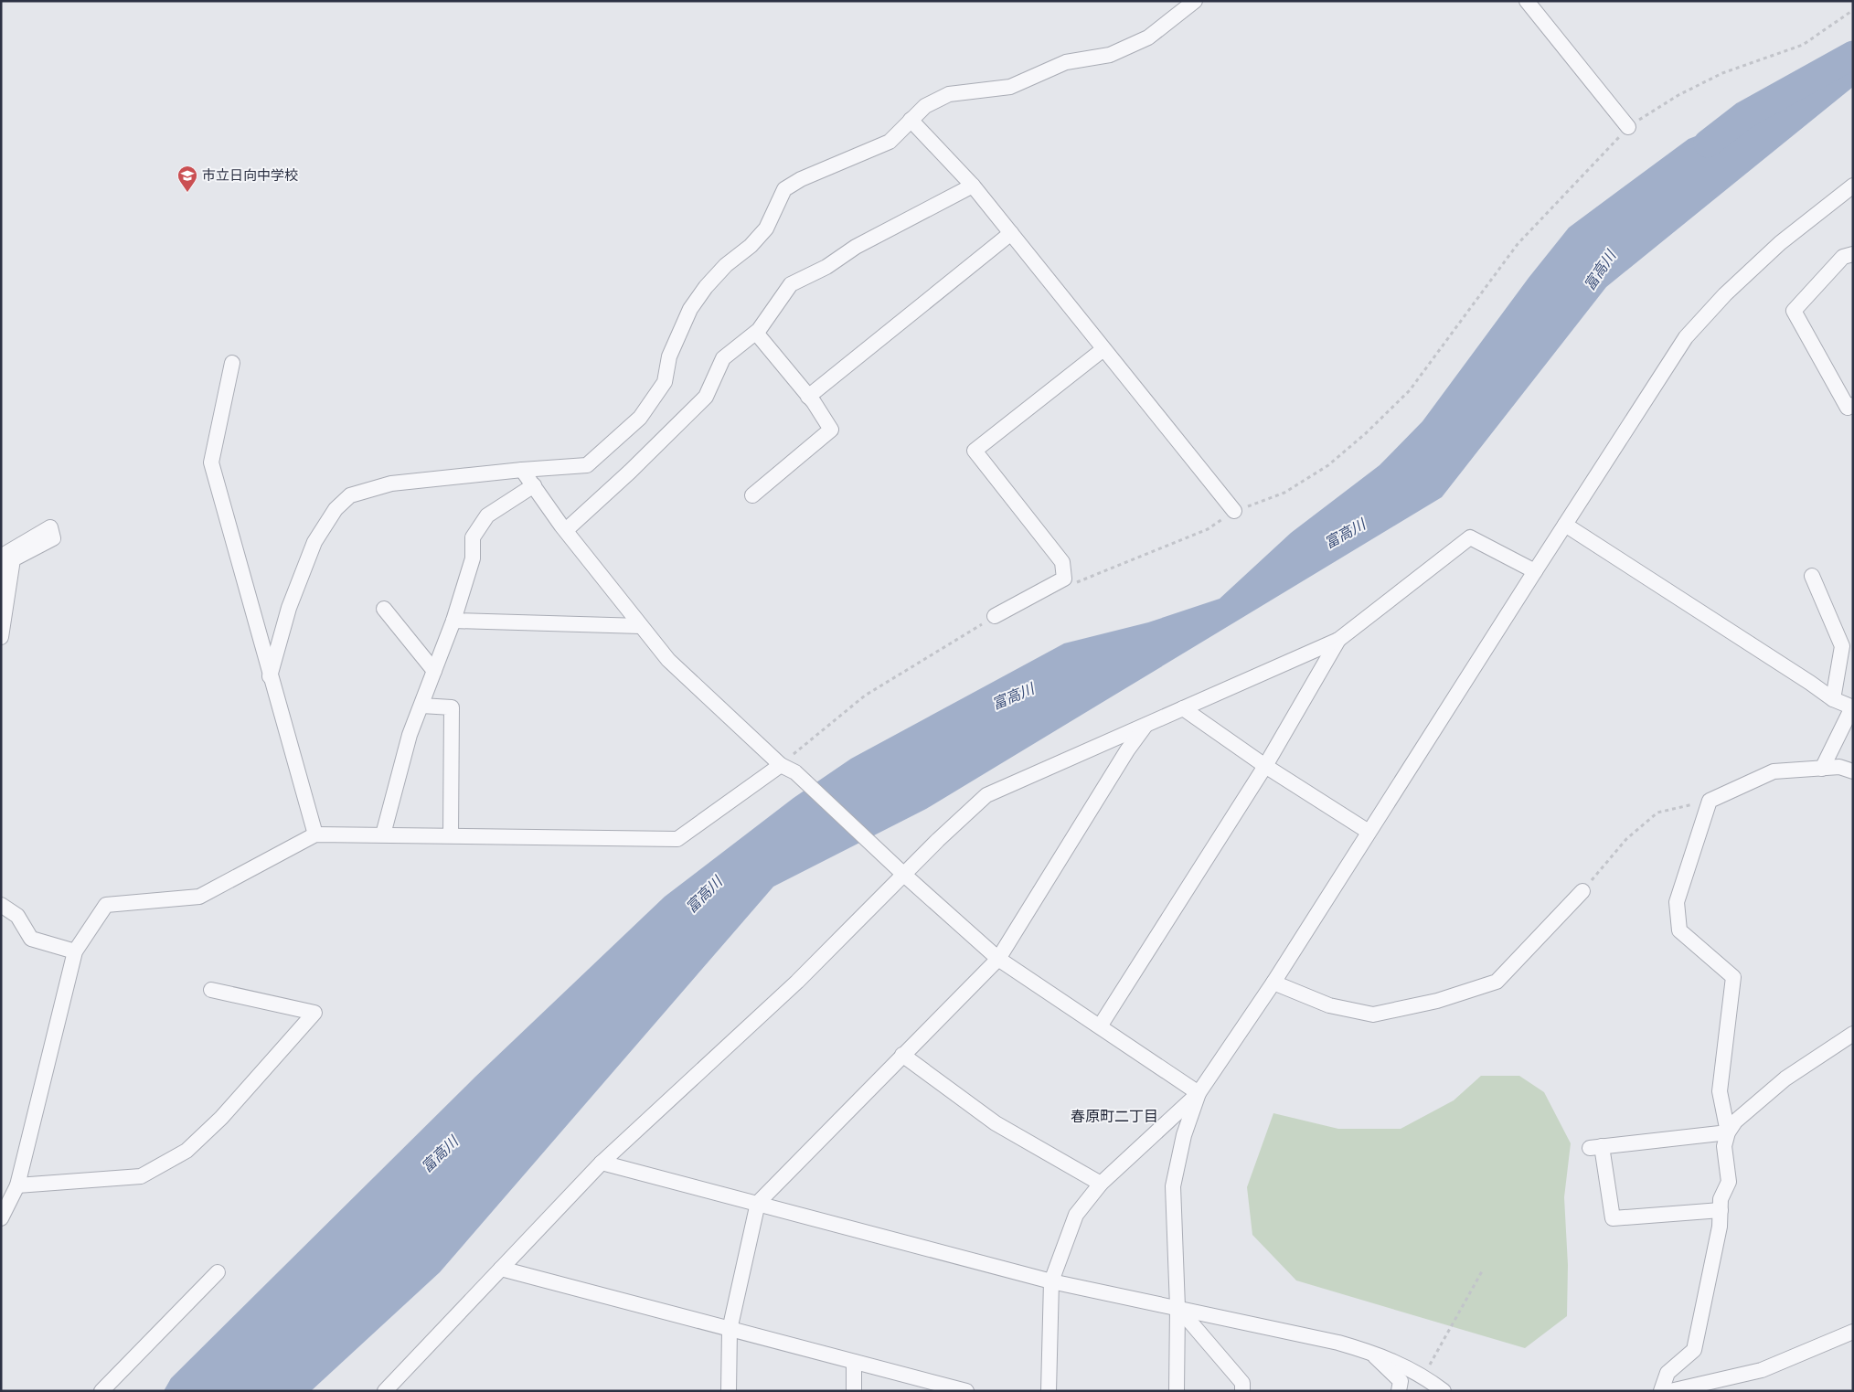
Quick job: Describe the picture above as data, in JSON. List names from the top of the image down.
{
  "districts": ["春原町二丁目"],
  "water": ["富高川"],
  "places": {
    "school or university": ["市立日向中学校"]
  }
}
